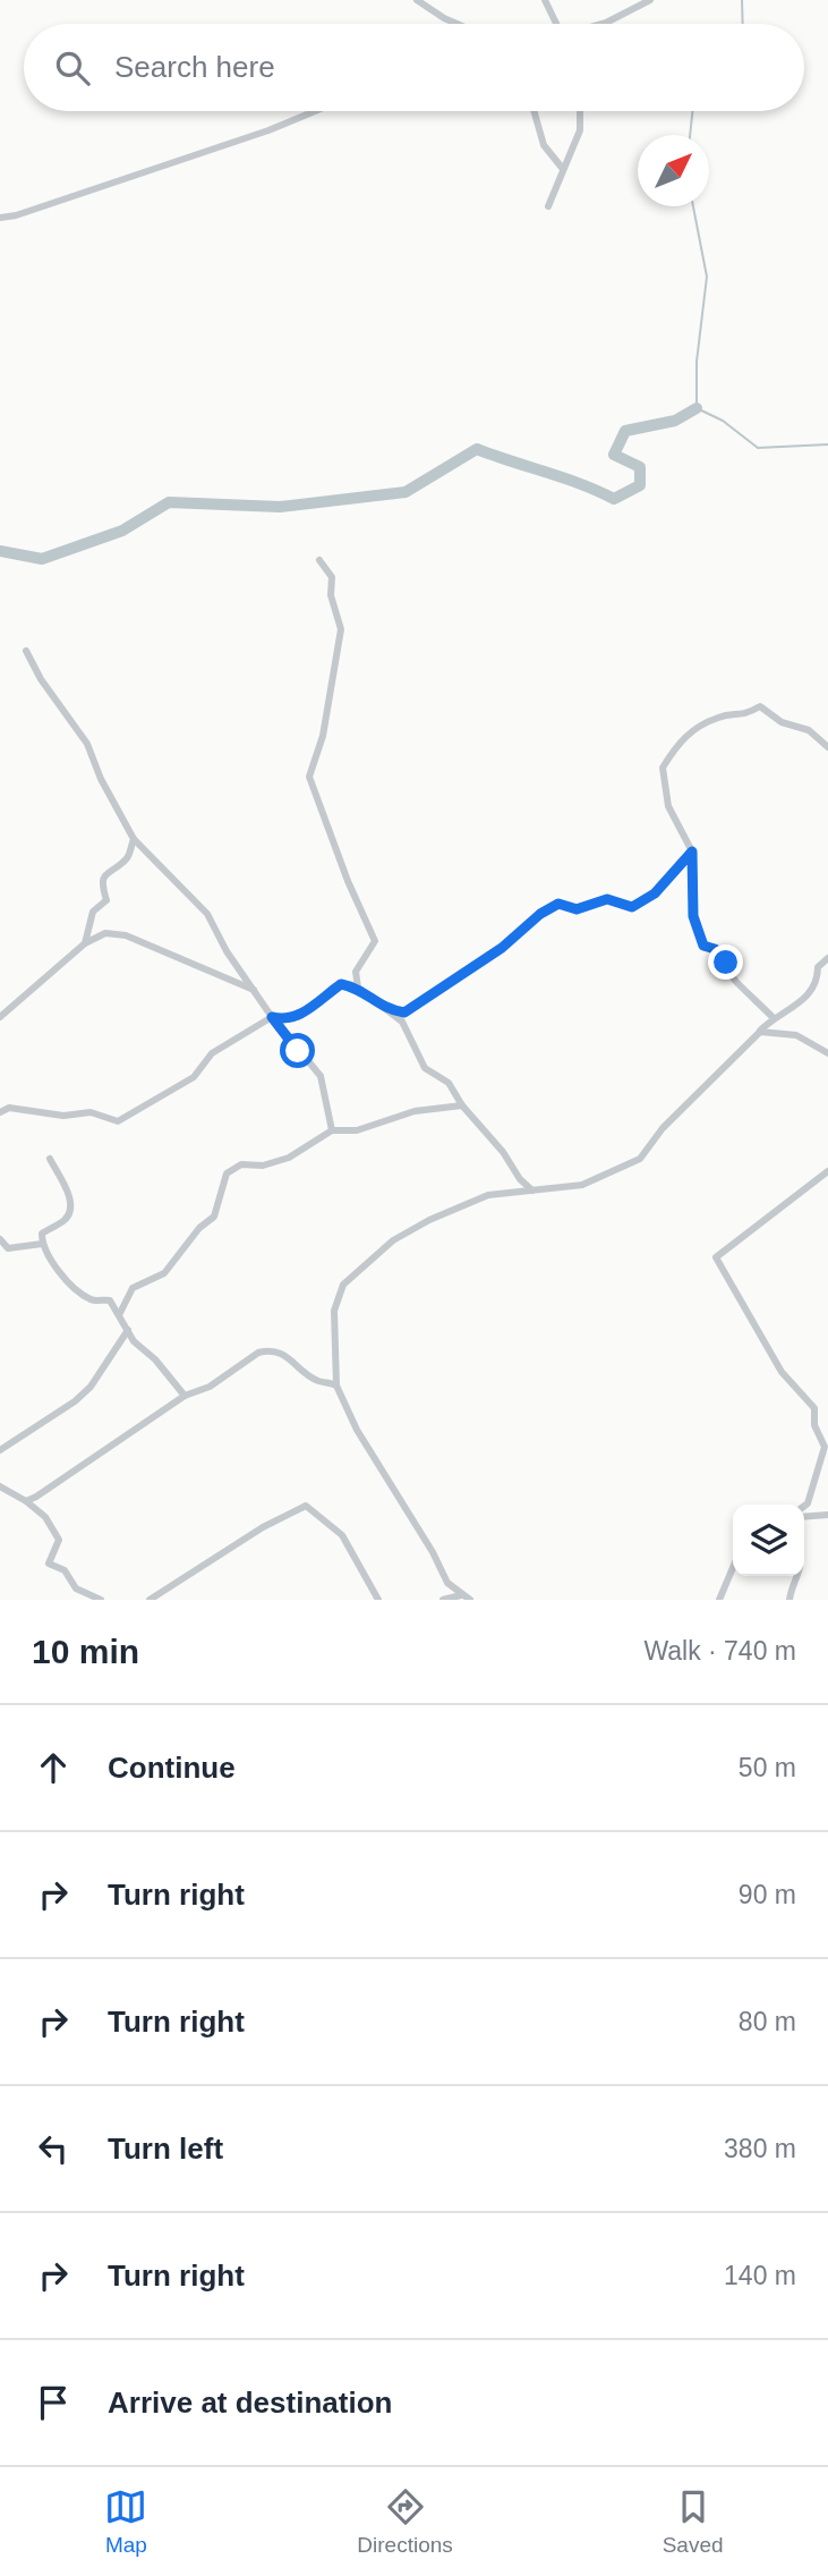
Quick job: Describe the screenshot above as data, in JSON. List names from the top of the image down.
{
  "north": "top right",
  "page": {
    "search": "Search here",
    "heading": ["10 min", "Walk · 740 m"],
    "list": [
      ["Continue", "50 m"],
      ["Turn right", "90 m"],
      ["Turn right", "80 m"],
      ["Turn left", "380 m"],
      ["Turn right", "140 m"],
      "Arrive at destination"
    ],
    "nav": ["Map", "Directions", "Saved"]
  }
}
